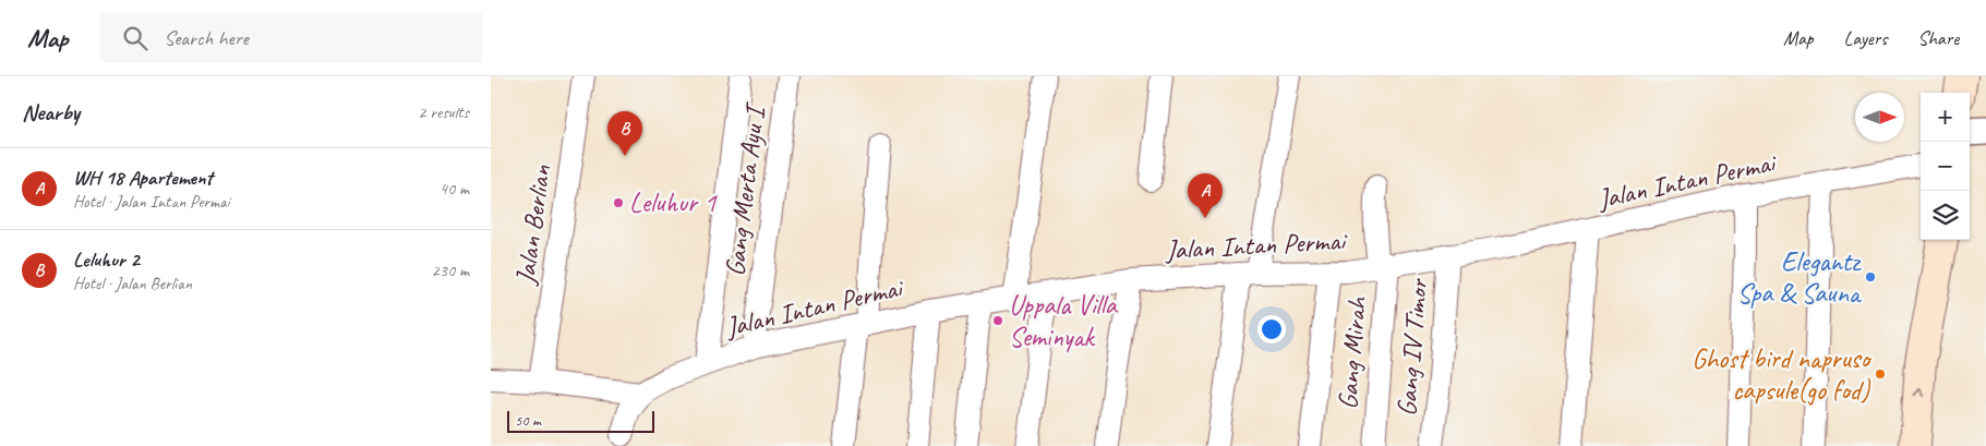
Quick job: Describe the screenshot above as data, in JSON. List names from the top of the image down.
{
  "streets": {
    "street": [
      "Jalan Intan Permai",
      "Gang Merta Ayu I",
      "Jalan Berlian",
      "Gang IV Timor",
      "Gang Mirah"
    ]
  },
  "crossings": [
    ["Jalan Intan Permai", "Gang Merta Ayu I"],
    ["Jalan Intan Permai", "Gang IV Timor"],
    ["Jalan Intan Permai", "Gang Mirah"]
  ],
  "places": [
    "Leluhur 1",
    "Elegantz Spa & Sauna",
    "Uppala Villa Seminyak",
    "Ghost bird napruso capsule(go fod)"
  ],
  "scale_bar": "50 m",
  "north": "right",
  "page": {
    "header": "Map",
    "search": "Search here",
    "nav": ["Map", "Layers", "Share"],
    "heading": ["Nearby", "2 results"],
    "map_buttons": ["+", "−"],
    "pins": ["B", "A"],
    "list": [
      {
        "mark": "A",
        "name": "WH 18 Apartement",
        "note": "Hotel · Jalan Intan Permai",
        "value": "40 m"
      },
      {
        "mark": "B",
        "name": "Leluhur 2",
        "note": "Hotel · Jalan Berlian",
        "value": "230 m"
      }
    ],
    "scale": "50 m"
  }
}
